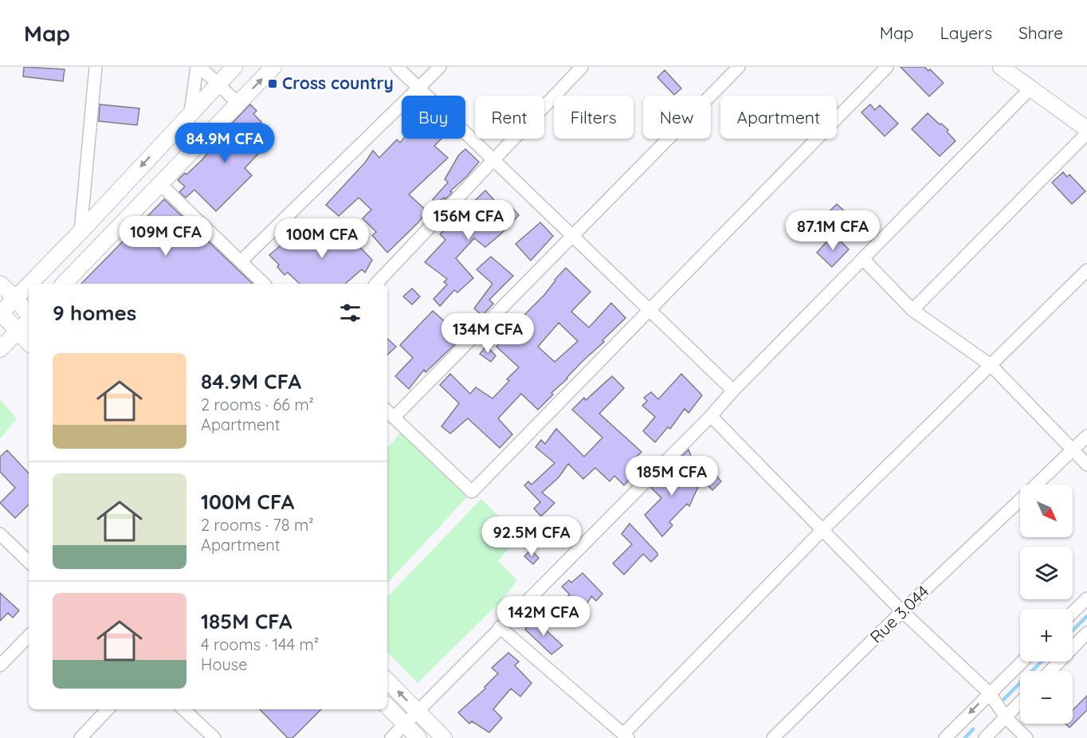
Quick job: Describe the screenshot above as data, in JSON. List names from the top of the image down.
{
  "streets": {
    "street": ["Rue 3.044"]
  },
  "places": {
    "transit": ["Cross country"]
  },
  "north": "bottom right",
  "page": {
    "header": "Map",
    "nav": ["Map", "Layers", "Share"],
    "chip": [
      "Buy",
      "Rent",
      "Filters",
      "New",
      "Apartment"
    ],
    "price": [
      "84.9M CFA",
      "156M CFA",
      "87.1M CFA",
      "109M CFA",
      "100M CFA",
      "134M CFA",
      "185M CFA",
      "92.5M CFA",
      "142M CFA"
    ],
    "heading": "9 homes",
    "list": [
      {
        "name": "84.9M CFA",
        "note": "2 rooms · 66 m² · Apartment"
      },
      {
        "name": "100M CFA",
        "note": "2 rooms · 78 m² · Apartment"
      },
      {
        "name": "185M CFA",
        "note": "4 rooms · 144 m² · House"
      }
    ],
    "map_buttons": ["+", "−"]
  }
}
